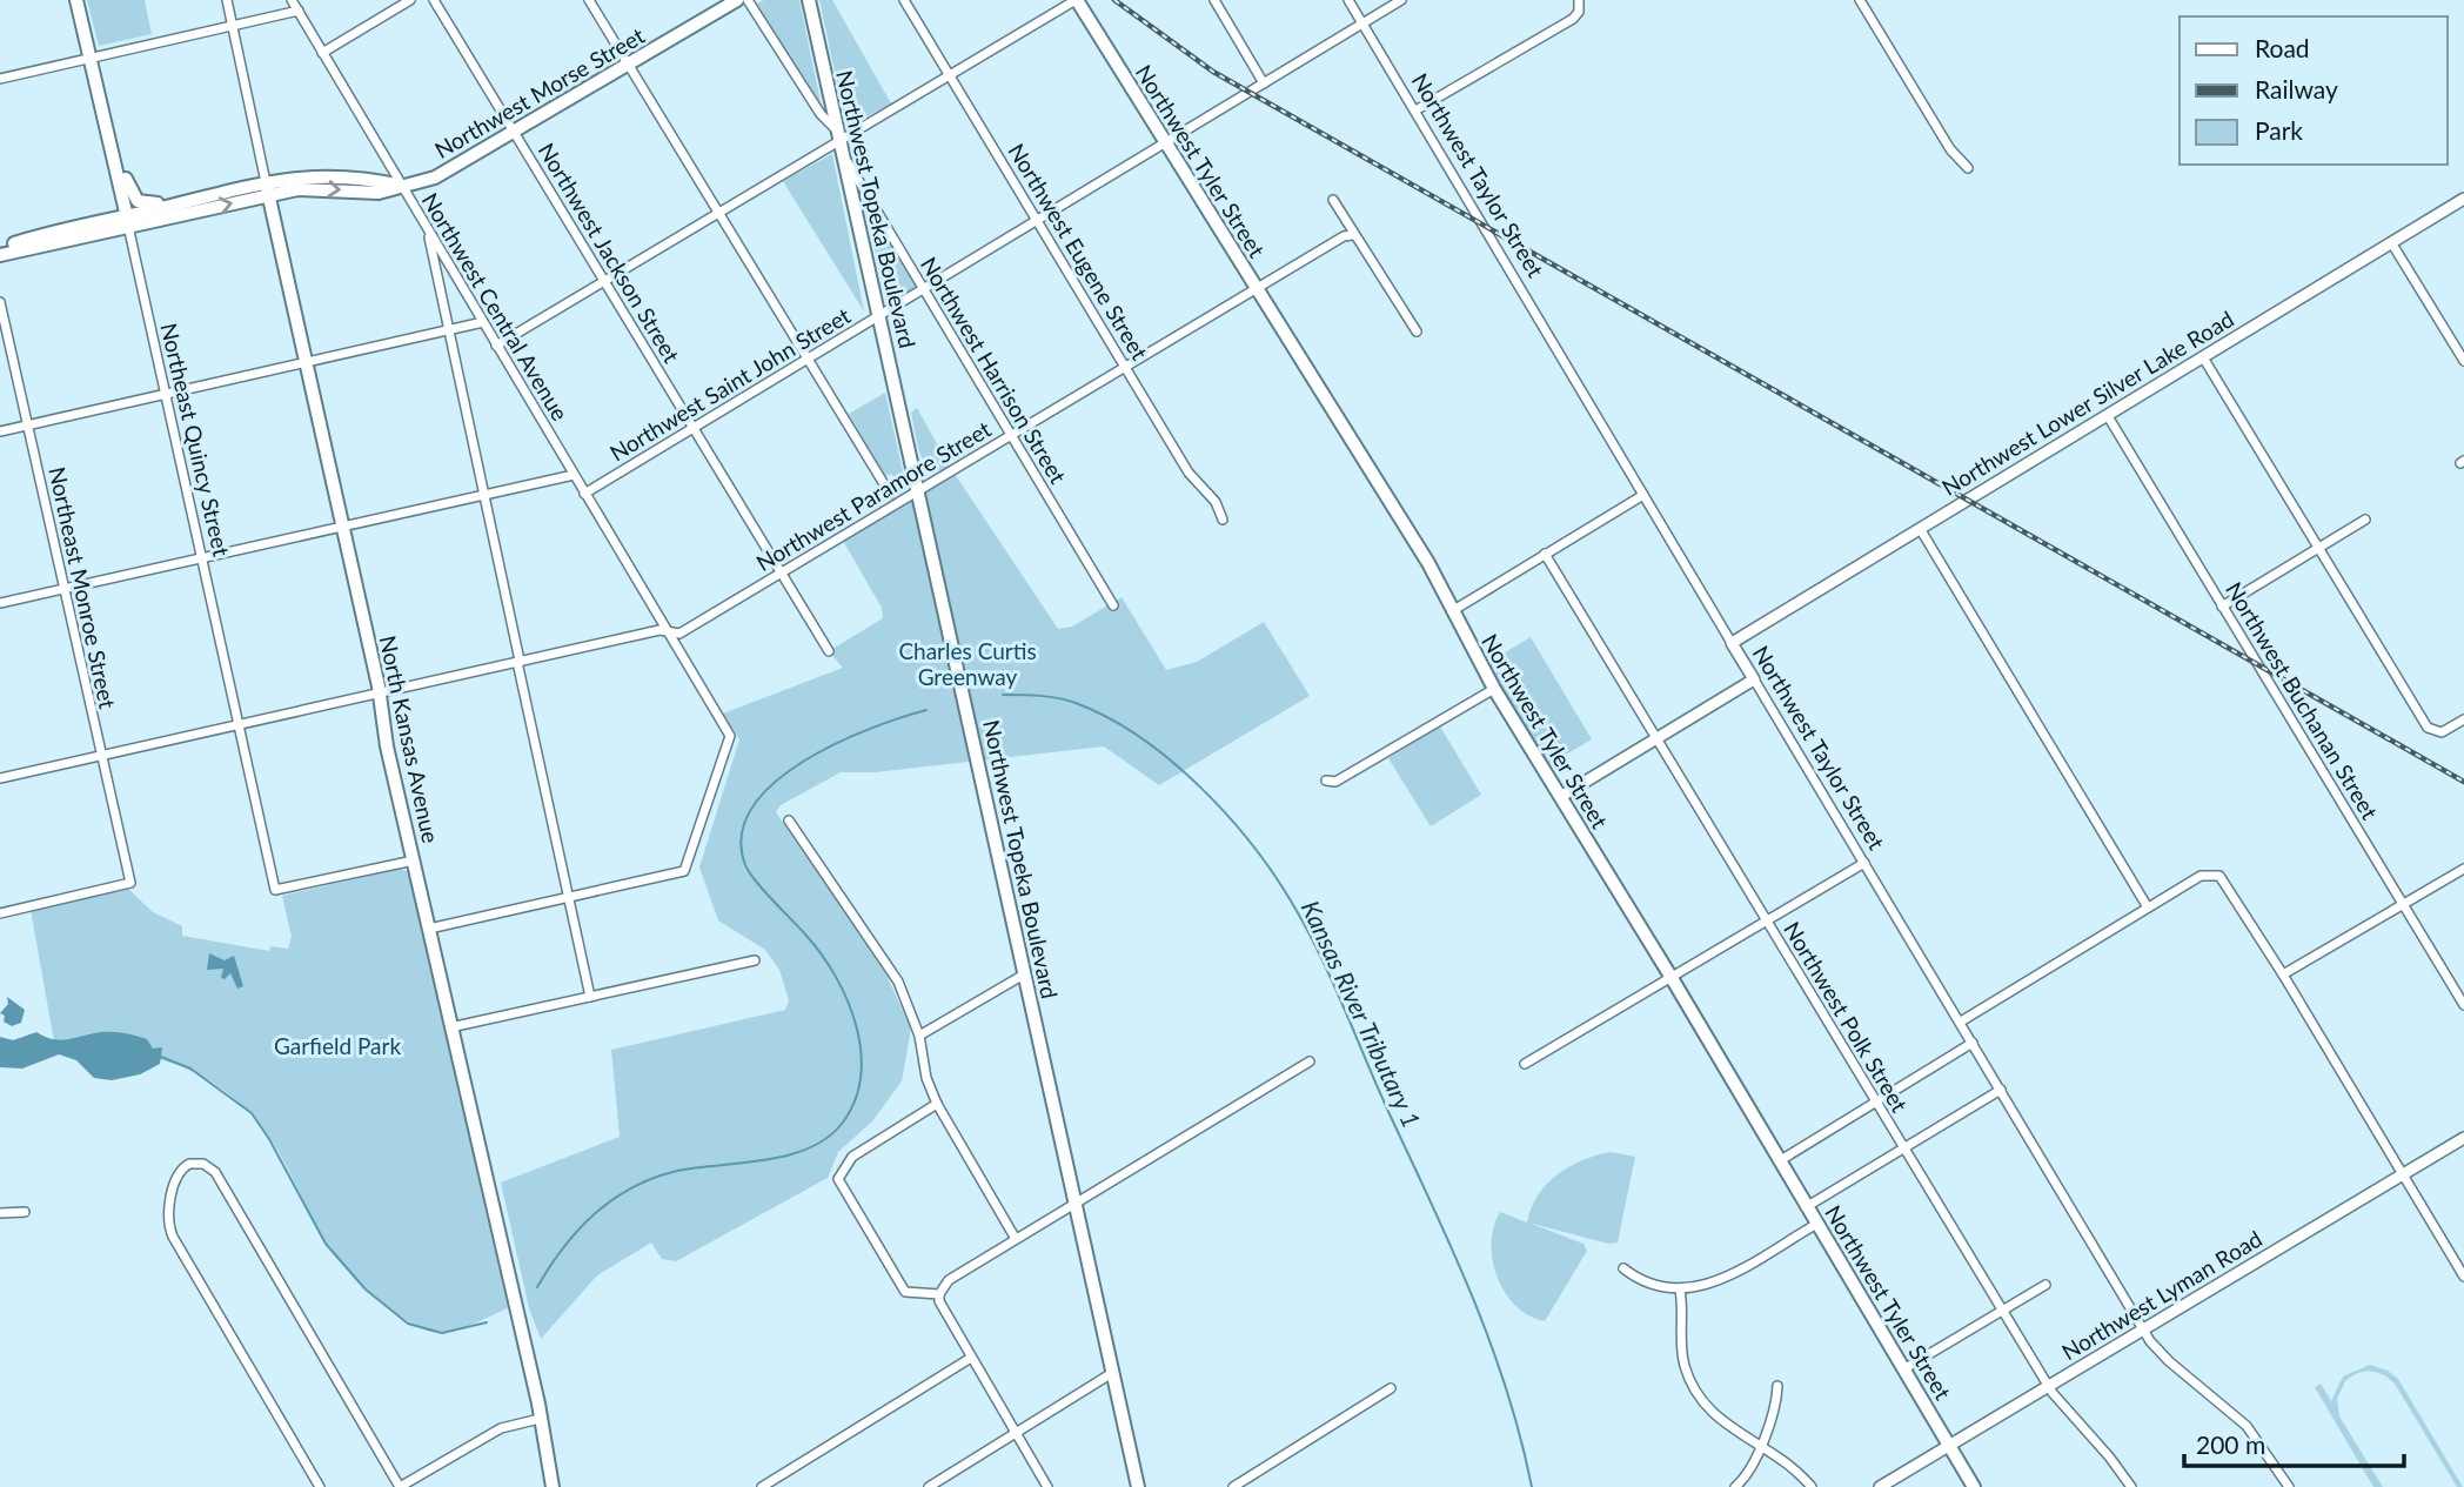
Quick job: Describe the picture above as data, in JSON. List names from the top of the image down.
{
  "streets": {
    "main road": [
      "Northwest Morse Street",
      "Northwest Tyler Street",
      "Northwest Topeka Boulevard",
      "Northeast Quincy Street",
      "North Kansas Avenue"
    ],
    "street": [
      "Northwest Taylor Street",
      "Northwest Eugene Street",
      "Northwest Jackson Street",
      "Northwest Central Avenue",
      "Northwest Harrison Street",
      "Northwest Saint John Street",
      "Northwest Lower Silver Lake Road",
      "Northwest Paramore Street",
      "Northeast Monroe Street",
      "Northwest Buchanan Street",
      "Northwest Polk Street",
      "Northwest Lyman Road"
    ]
  },
  "crossings": [
    ["Northwest Morse Street", "Northwest Jackson Street"],
    ["Northwest Morse Street", "Northwest Central Avenue"],
    ["Northwest Morse Street", "North Kansas Avenue"],
    ["Northwest Tyler Street", "Northwest Saint John Street"],
    ["Northwest Tyler Street", "Northwest Paramore Street"],
    ["Northwest Tyler Street", "Northwest Lyman Road"],
    ["Northwest Taylor Street", "Northwest Saint John Street"],
    ["Northwest Taylor Street", "Northwest Lower Silver Lake Road"],
    ["Northwest Taylor Street", "Northwest Lyman Road"],
    ["Northwest Topeka Boulevard", "Northwest Harrison Street"],
    ["Northwest Topeka Boulevard", "Northwest Saint John Street"],
    ["Northwest Topeka Boulevard", "Northwest Paramore Street"],
    ["Northwest Eugene Street", "Northwest Saint John Street"],
    ["Northwest Eugene Street", "Northwest Paramore Street"],
    ["Northwest Jackson Street", "Northwest Saint John Street"],
    ["Northwest Jackson Street", "Northwest Paramore Street"],
    ["Northwest Central Avenue", "Northwest Saint John Street"],
    ["Northwest Central Avenue", "Northwest Paramore Street"],
    ["Northwest Harrison Street", "Northwest Saint John Street"],
    ["Northwest Harrison Street", "Northwest Paramore Street"],
    ["Northwest Lower Silver Lake Road", "Northwest Buchanan Street"],
    ["Northeast Quincy Street", "Northwest Paramore Street"],
    ["Northeast Quincy Street", "North Kansas Avenue"],
    ["Northwest Paramore Street", "Northeast Monroe Street"],
    ["Northwest Paramore Street", "North Kansas Avenue"],
    ["Northwest Polk Street", "Northwest Lyman Road"]
  ],
  "water": ["Kansas River Tributary 1"],
  "parks": ["Charles Curtis Greenway", "Garfield Park"],
  "legend": ["Road", "Railway", "Park"],
  "scale_bar": "200 m"
}
